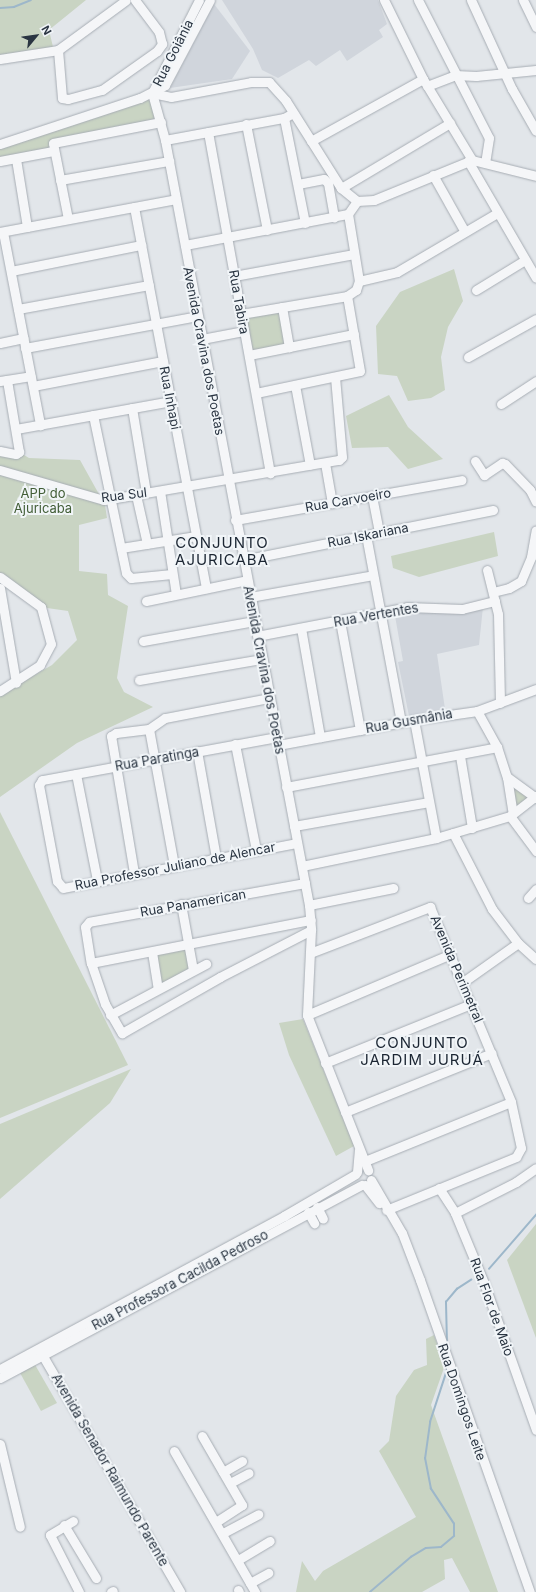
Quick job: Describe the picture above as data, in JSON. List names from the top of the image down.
{
  "streets": {
    "street": [
      "Rua Goiânia",
      "Rua Tabira",
      "Avenida Cravina dos Poetas",
      "Rua Inhapi",
      "Rua Sul",
      "Rua Carvoeiro",
      "Rua Iskariana",
      "Rua Vertentes",
      "Rua Gusmânia",
      "Rua Paratinga",
      "Rua Professor Juliano de Alencar",
      "Rua Panamerican",
      "Avenida Perimetral",
      "Rua Professora Cacilda Pedroso",
      "Rua Flor de Maio",
      "Rua Domingos Leite",
      "Avenida Senador Raimundo Parente"
    ]
  },
  "crossings": [
    ["Rua Goiânia", "Avenida Cravina dos Poetas"],
    ["Rua Tabira", "Rua Sul"],
    ["Avenida Cravina dos Poetas", "Rua Sul"],
    ["Avenida Cravina dos Poetas", "Rua Carvoeiro"],
    ["Avenida Cravina dos Poetas", "Rua Iskariana"],
    ["Avenida Cravina dos Poetas", "Rua Vertentes"],
    ["Avenida Cravina dos Poetas", "Rua Gusmânia"],
    ["Avenida Cravina dos Poetas", "Rua Paratinga"],
    ["Avenida Cravina dos Poetas", "Rua Professor Juliano de Alencar"],
    ["Avenida Cravina dos Poetas", "Rua Panamerican"],
    ["Avenida Cravina dos Poetas", "Avenida Perimetral"],
    ["Avenida Cravina dos Poetas", "Rua Professora Cacilda Pedroso"],
    ["Avenida Cravina dos Poetas", "Rua Domingos Leite"],
    ["Rua Inhapi", "Rua Sul"],
    ["Rua Gusmânia", "Rua Paratinga"],
    ["Rua Paratinga", "Rua Professor Juliano de Alencar"],
    ["Avenida Perimetral", "Rua Flor de Maio"],
    ["Rua Professora Cacilda Pedroso", "Rua Domingos Leite"],
    ["Rua Professora Cacilda Pedroso", "Avenida Senador Raimundo Parente"]
  ],
  "districts": ["CONJUNTO AJURICABA", "CONJUNTO JARDIM JURUÁ"],
  "parks": ["APP do Ajuricaba"],
  "north": "top right"
}
